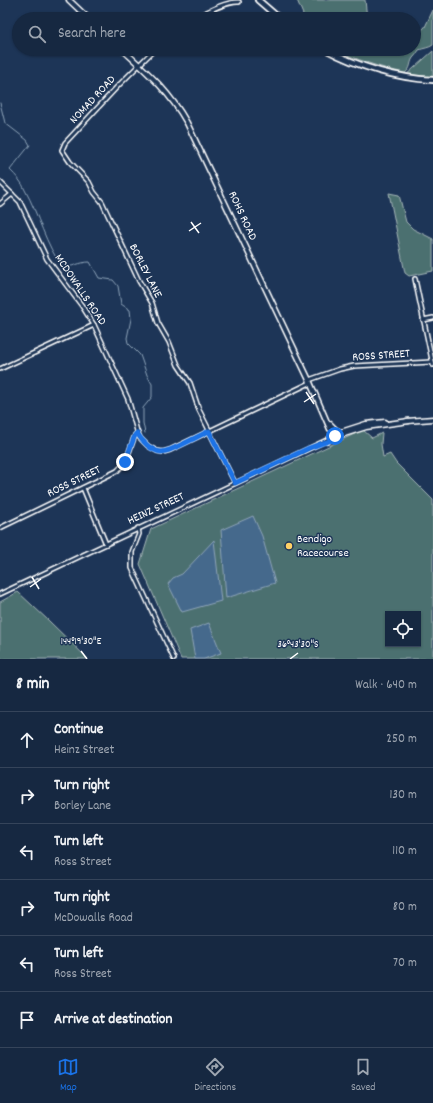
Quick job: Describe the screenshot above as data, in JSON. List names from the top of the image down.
{
  "streets": {
    "street": [
      "NOMAD ROAD",
      "ROHS ROAD",
      "BORLEY LANE",
      "MCDOWALLS ROAD",
      "ROSS STREET",
      "HEINZ STREET"
    ]
  },
  "crossings": [
    ["NOMAD ROAD", "ROHS ROAD"],
    ["NOMAD ROAD", "BORLEY LANE"],
    ["ROHS ROAD", "ROSS STREET"],
    ["ROHS ROAD", "HEINZ STREET"],
    ["BORLEY LANE", "ROSS STREET"],
    ["BORLEY LANE", "HEINZ STREET"],
    ["MCDOWALLS ROAD", "ROSS STREET"]
  ],
  "places": ["Bendigo Racecourse"],
  "page": {
    "search": "Search here",
    "heading": ["8 min", "Walk · 640 m"],
    "list": [
      ["Continue", "Heinz Street", "250 m"],
      ["Turn right", "Borley Lane", "130 m"],
      ["Turn left", "Ross Street", "110 m"],
      ["Turn right", "McDowalls Road", "80 m"],
      ["Turn left", "Ross Street", "70 m"],
      "Arrive at destination"
    ],
    "nav": ["Map", "Directions", "Saved"]
  },
  "coordinates": ["144°19'30\"E", "36°43'30\"S"]
}
